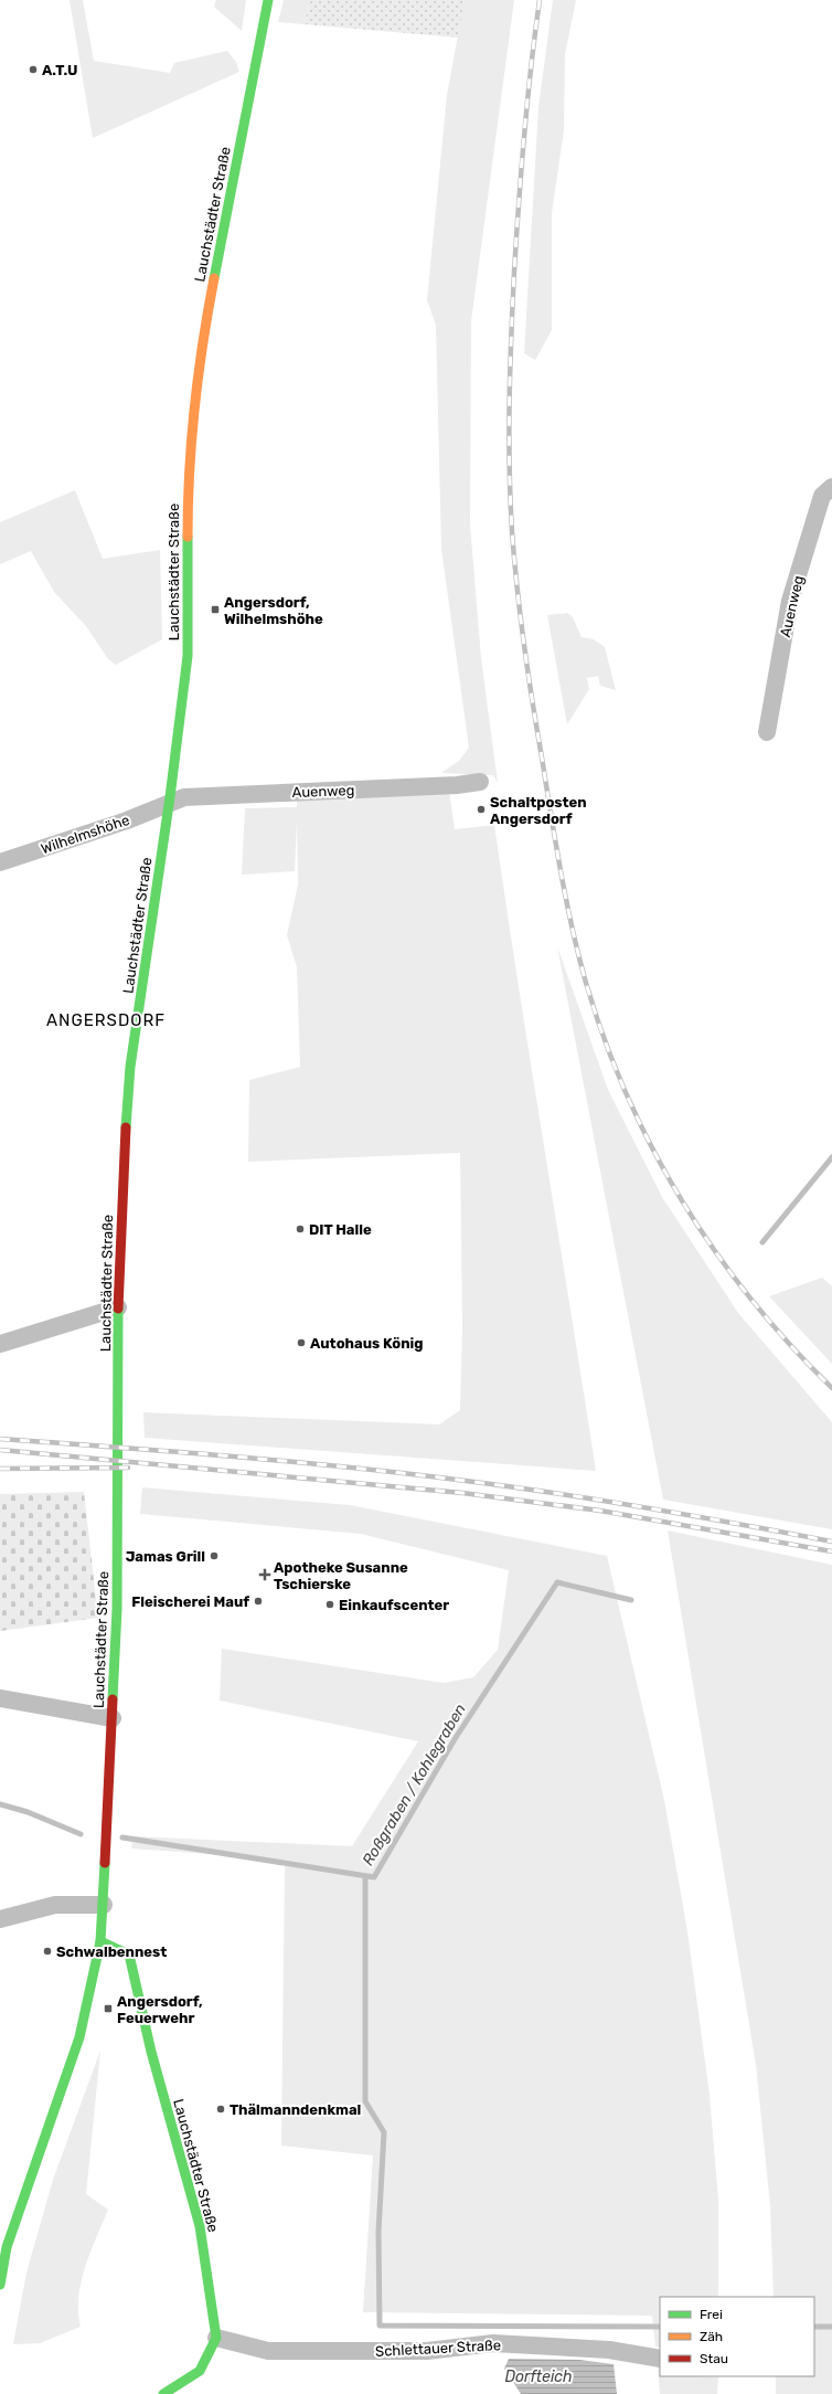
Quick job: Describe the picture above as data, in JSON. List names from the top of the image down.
{
  "streets": {
    "main road": ["Lauchstädter Straße"],
    "street": ["Auenweg", "Wilhelmshöhe", "Schlettauer Straße"]
  },
  "crossings": [
    ["Lauchstädter Straße", "Auenweg"],
    ["Lauchstädter Straße", "Wilhelmshöhe"],
    ["Lauchstädter Straße", "Schlettauer Straße"],
    ["Auenweg", "Wilhelmshöhe"]
  ],
  "districts": ["ANGERSDORF"],
  "water": ["Roßgraben / Kohlegraben", "Dorfteich"],
  "places": {
    "other": [
      "A.T.U",
      "Schaltposten Angersdorf",
      "DIT Halle",
      "Autohaus König",
      "Jamas Grill",
      "Fleischerei Mauf",
      "Einkaufscenter",
      "Schwalbennest",
      "Thälmanndenkmal"
    ],
    "transit": ["Angersdorf, Wilhelmshöhe", "Angersdorf, Feuerwehr"],
    "health": ["Apotheke Susanne Tschierske"]
  },
  "legend": ["Frei", "Zäh", "Stau"]
}
